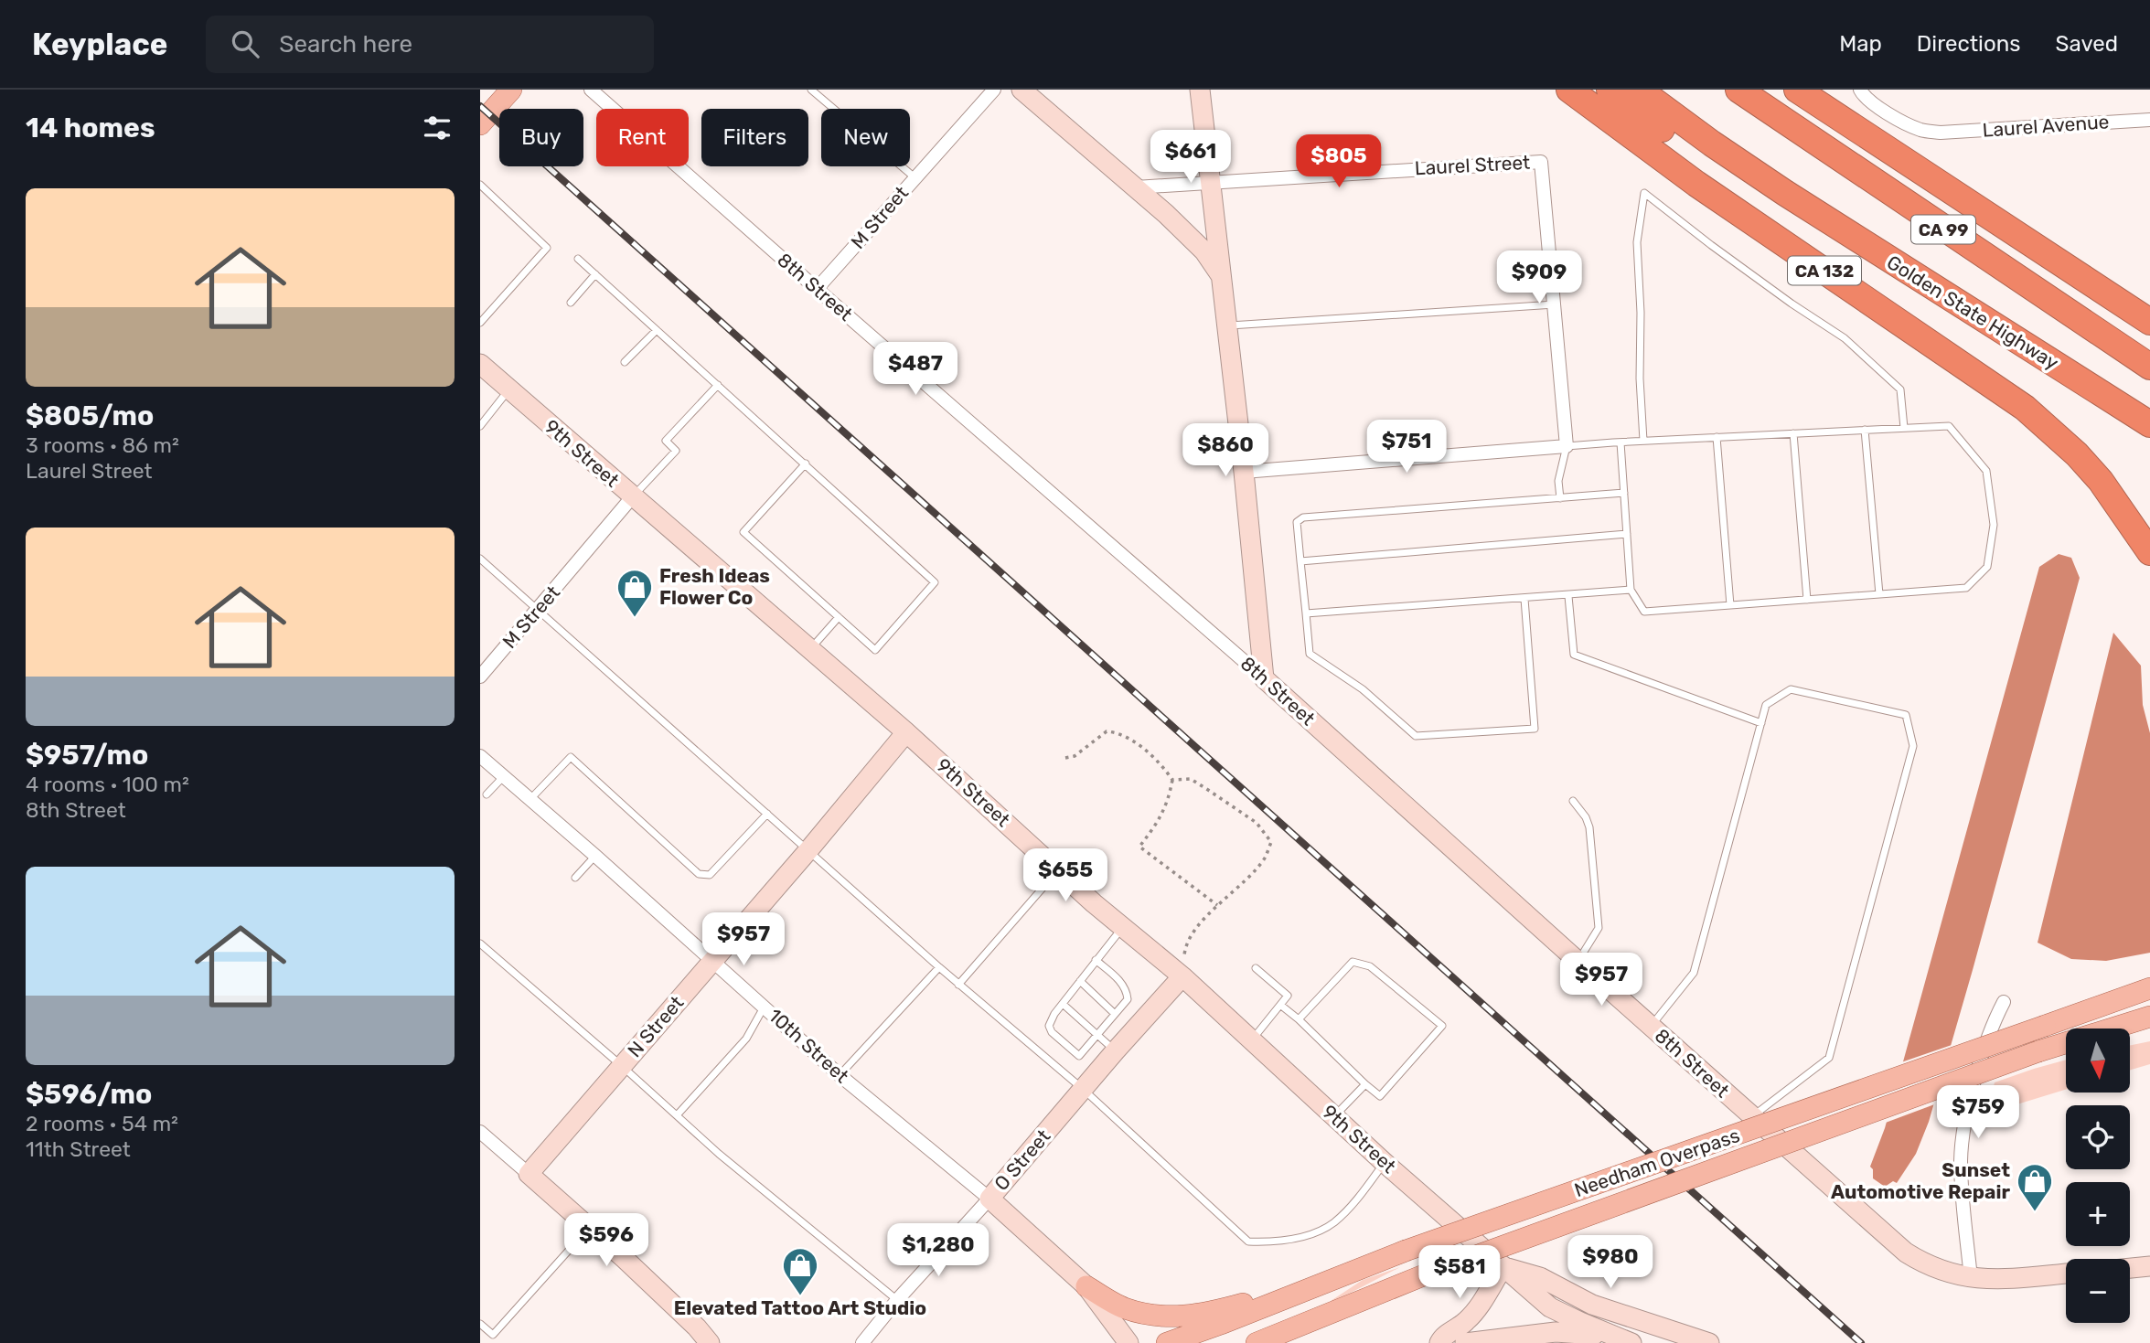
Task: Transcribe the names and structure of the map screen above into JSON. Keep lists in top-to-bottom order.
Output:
{
  "streets": {
    "highway": ["CA 99", "CA 132", "Golden State Highway"],
    "main road": ["Needham Overpass"],
    "street": [
      "Laurel Avenue",
      "Laurel Street",
      "M Street",
      "8th Street",
      "9th Street",
      "N Street",
      "10th Street",
      "O Street"
    ]
  },
  "crossings": [
    ["M Street", "8th Street"],
    ["M Street", "9th Street"],
    ["9th Street", "N Street"],
    ["9th Street", "O Street"],
    ["N Street", "10th Street"],
    ["10th Street", "O Street"]
  ],
  "places": {
    "shop": ["Fresh Ideas Flower Co", "Sunset Automotive Repair", "Elevated Tattoo Art Studio"]
  },
  "north": "bottom",
  "page": {
    "header": "Keyplace",
    "search": "Search here",
    "nav": ["Map", "Directions", "Saved"],
    "heading": "14 homes",
    "chip": [
      "Buy",
      "Rent",
      "Filters",
      "New"
    ],
    "price": [
      "$661",
      "$805",
      "$909",
      "$487",
      "$751",
      "$860",
      "$655",
      "$957",
      "$957",
      "$759",
      "$596",
      "$1,280",
      "$980",
      "$581"
    ],
    "list": [
      {
        "name": "$805/mo",
        "note": "3 rooms · 86 m² · Laurel Street"
      },
      {
        "name": "$957/mo",
        "note": "4 rooms · 100 m² · 8th Street"
      },
      {
        "name": "$596/mo",
        "note": "2 rooms · 54 m² · 11th Street"
      }
    ],
    "map_buttons": ["+", "−"]
  }
}
